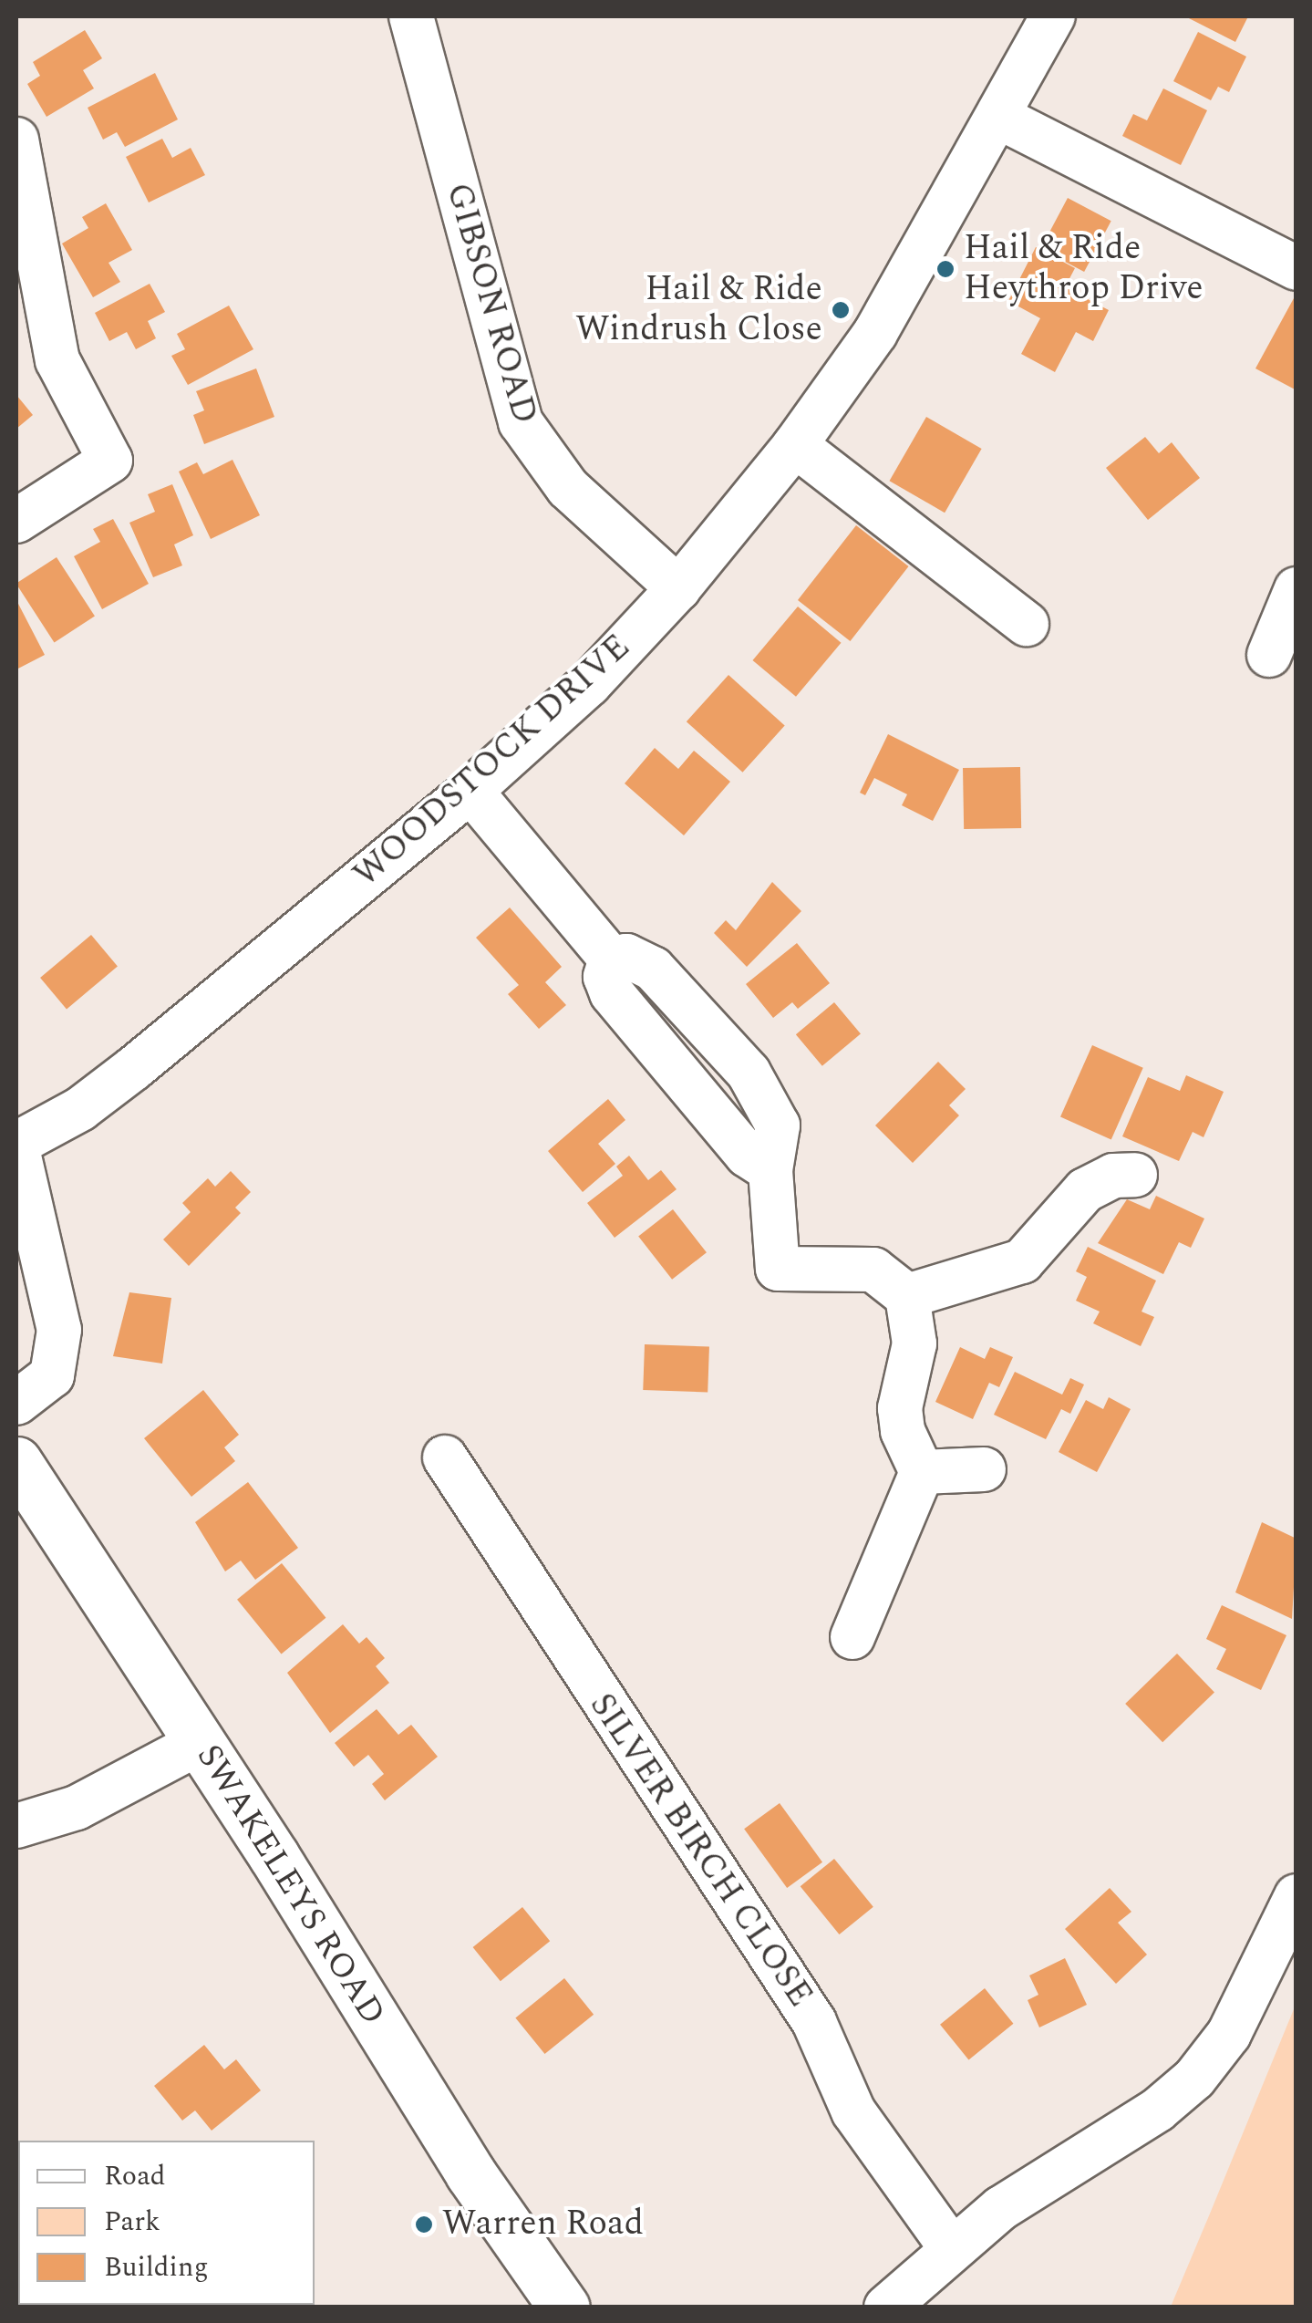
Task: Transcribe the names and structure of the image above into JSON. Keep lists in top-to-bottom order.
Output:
{
  "streets": {
    "main road": ["SWAKELEYS ROAD"],
    "street": ["GIBSON ROAD", "WOODSTOCK DRIVE", "SILVER BIRCH CLOSE"]
  },
  "crossings": [
    ["GIBSON ROAD", "WOODSTOCK DRIVE"]
  ],
  "places": ["Hail & Ride Heythrop Drive", "Hail & Ride Windrush Close", "Warren Road"],
  "legend": ["Road", "Park", "Building"]
}
